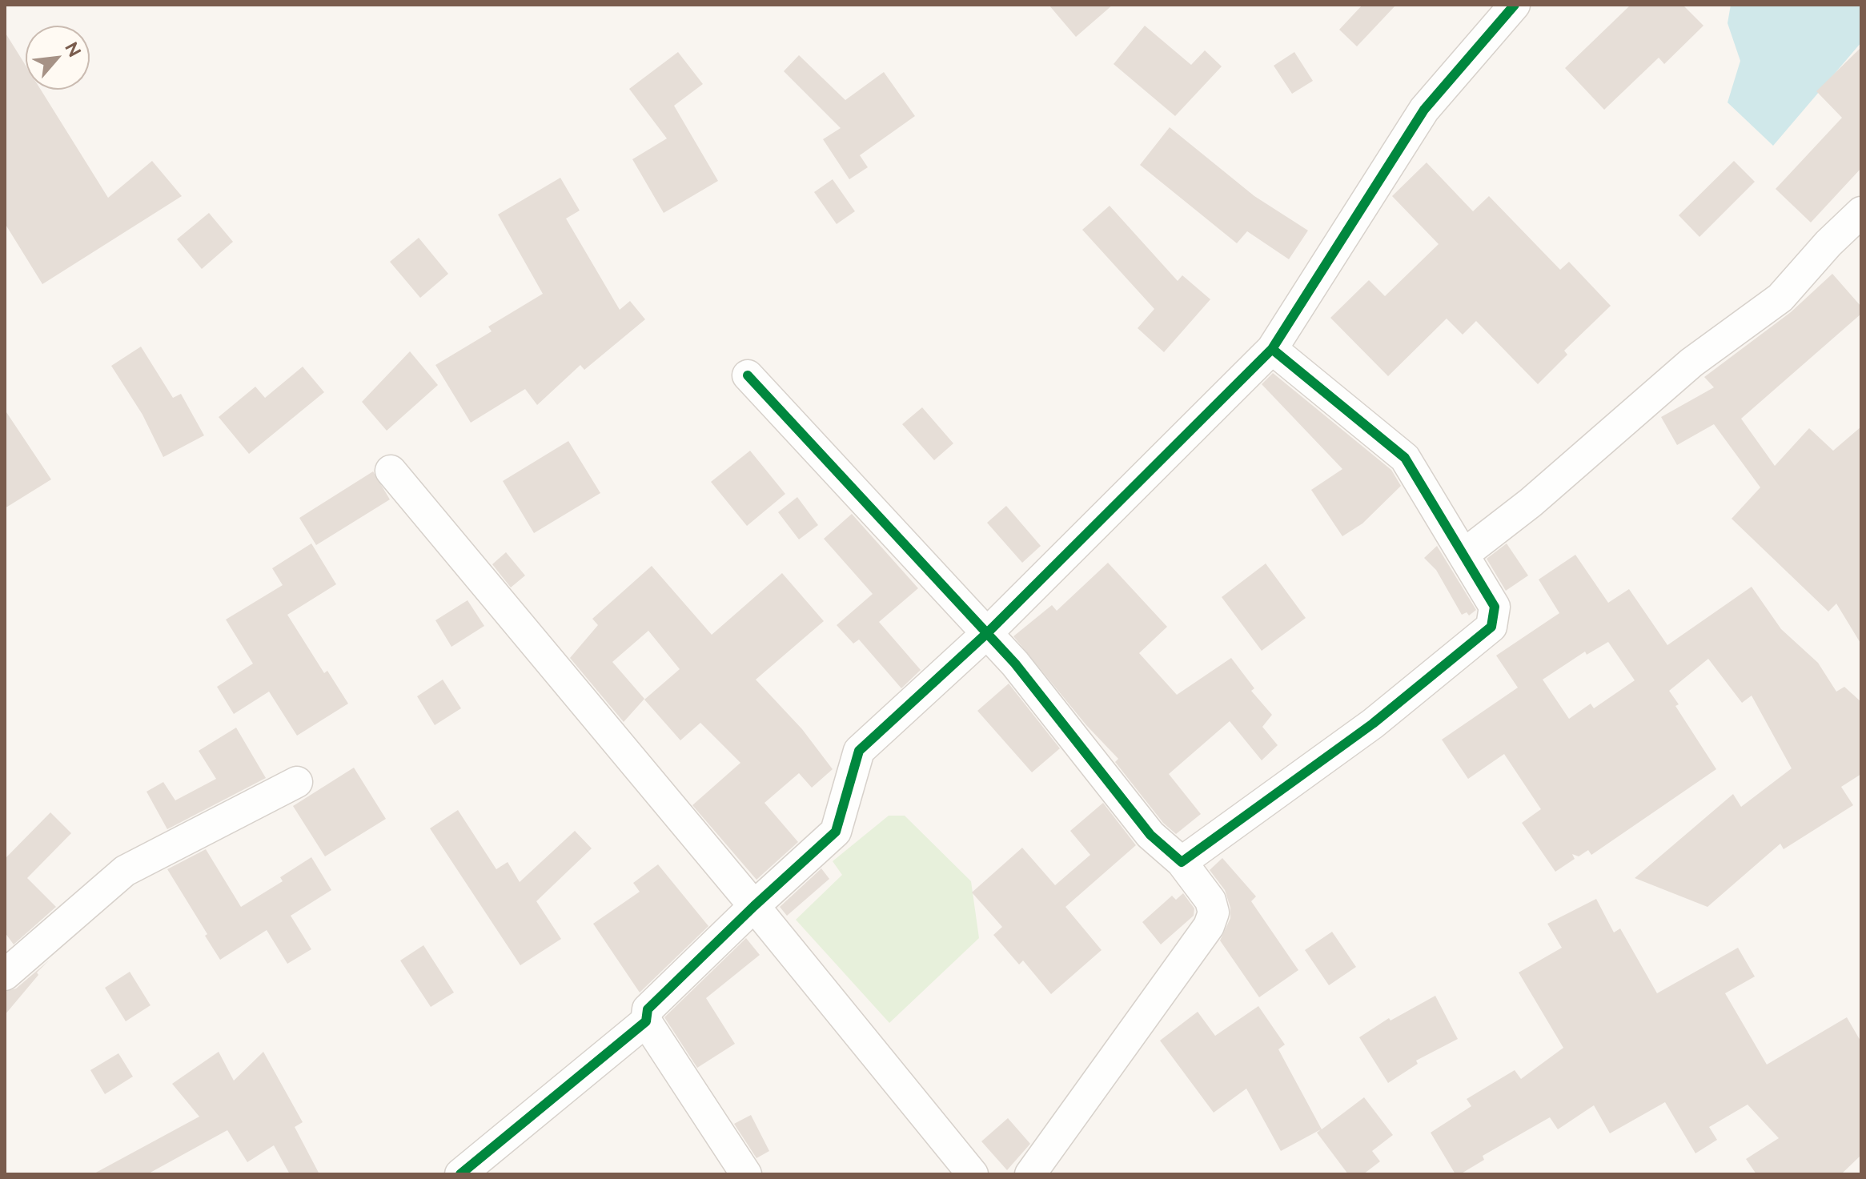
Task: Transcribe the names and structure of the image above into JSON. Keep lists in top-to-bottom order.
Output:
{
  "north": "top right"
}
